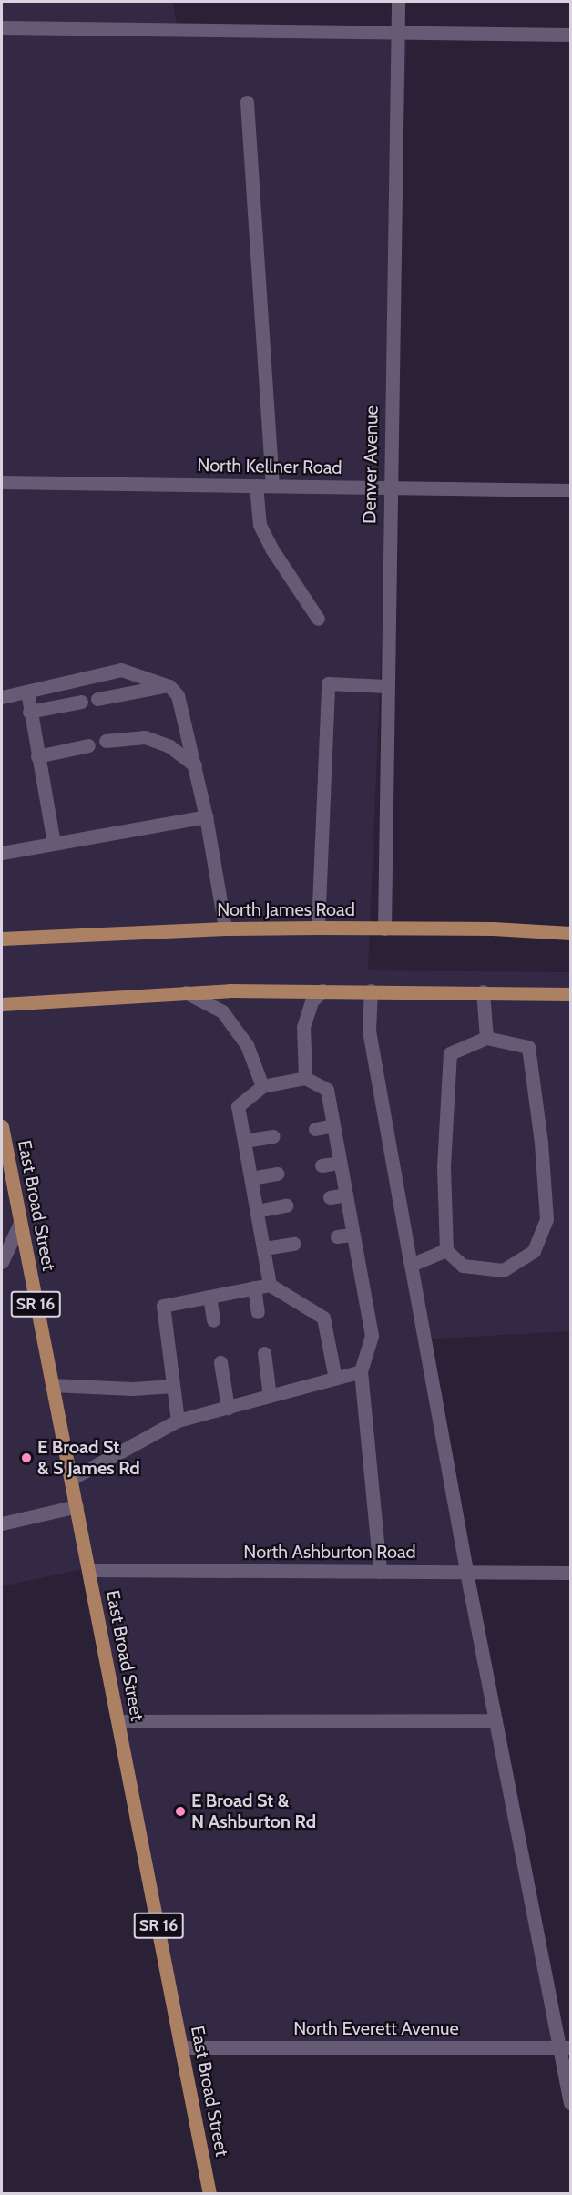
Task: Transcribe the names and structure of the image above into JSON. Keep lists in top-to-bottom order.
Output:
{
  "streets": {
    "main road": ["North James Road", "East Broad Street", "SR 16"],
    "street": [
      "Denver Avenue",
      "North Kellner Road",
      "North Ashburton Road",
      "North Everett Avenue"
    ]
  },
  "crossings": [
    ["Denver Avenue", "North Kellner Road"],
    ["Denver Avenue", "North James Road"],
    ["East Broad Street", "North Ashburton Road"],
    ["East Broad Street", "North Everett Avenue"]
  ],
  "places": ["E Broad St & S James Rd", "E Broad St & N Ashburton Rd"]
}
